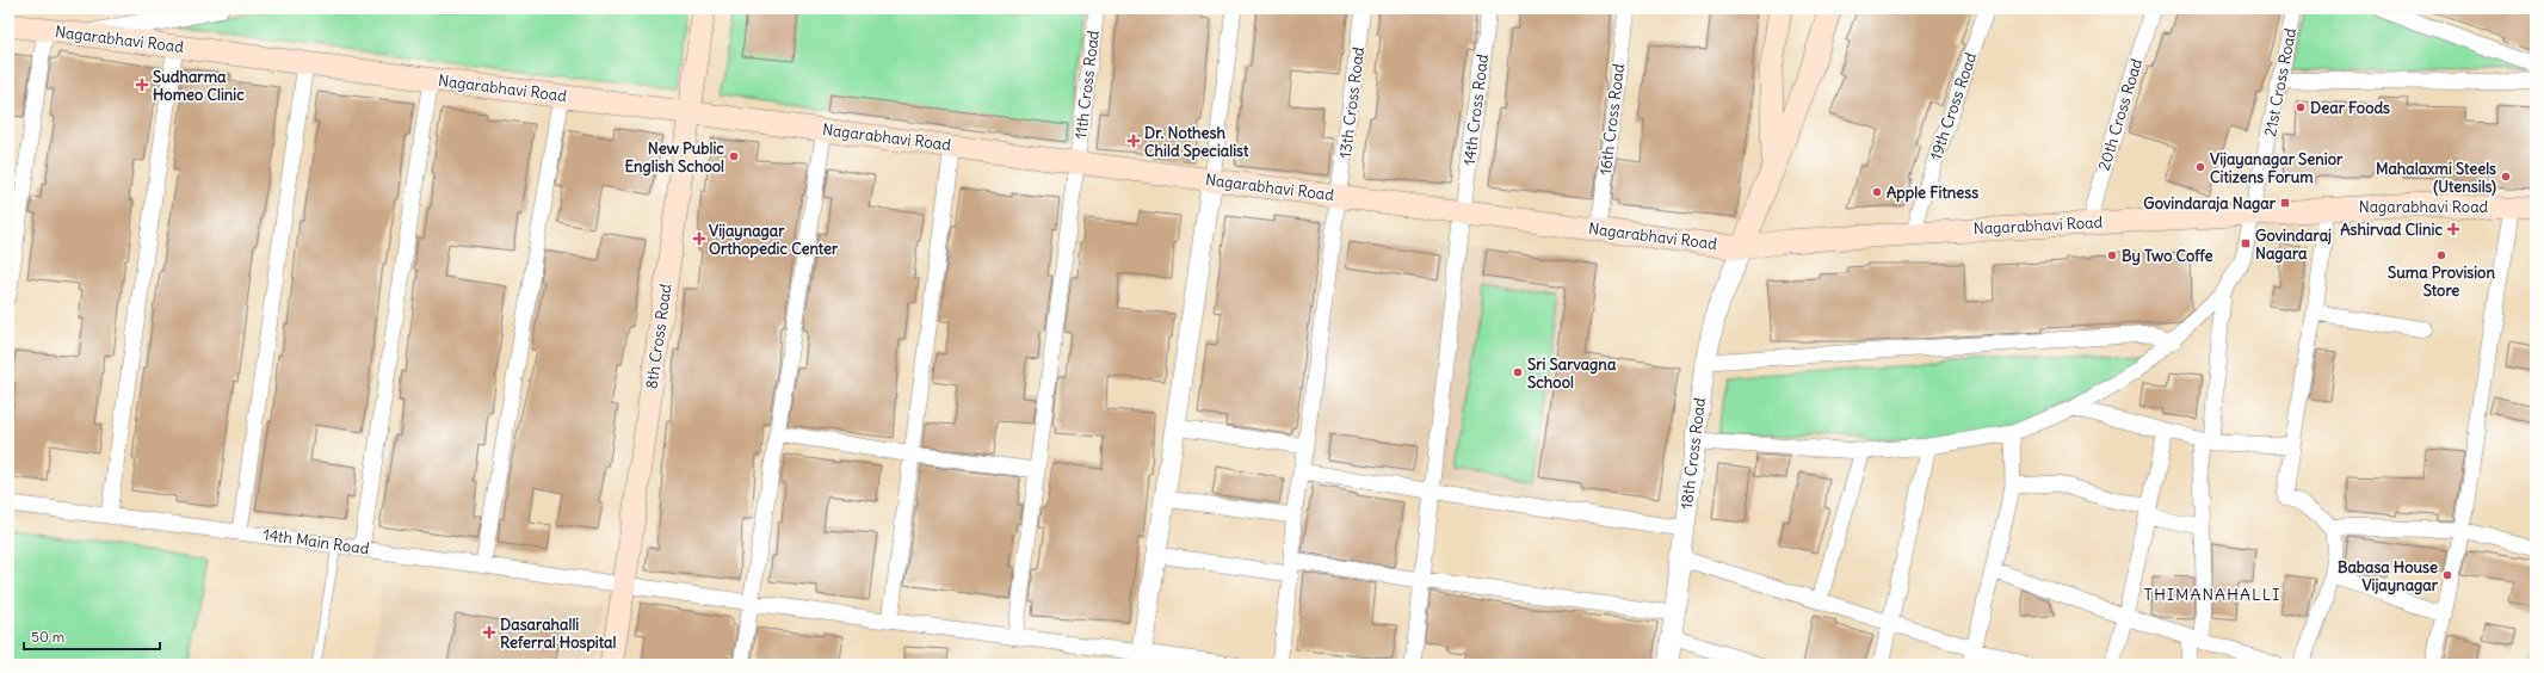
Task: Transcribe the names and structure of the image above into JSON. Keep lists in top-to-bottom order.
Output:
{
  "streets": {
    "main road": ["Nagarabhavi Road", "8th Cross Road"],
    "street": [
      "21st Cross Road",
      "11th Cross Road",
      "13th Cross Road",
      "19th Cross Road",
      "14th Cross Road",
      "20th Cross Road",
      "16th Cross Road",
      "18th Cross Road",
      "14th Main Road"
    ]
  },
  "crossings": [
    ["Nagarabhavi Road", "21st Cross Road"],
    ["Nagarabhavi Road", "11th Cross Road"],
    ["Nagarabhavi Road", "13th Cross Road"],
    ["Nagarabhavi Road", "19th Cross Road"],
    ["Nagarabhavi Road", "14th Cross Road"],
    ["Nagarabhavi Road", "20th Cross Road"],
    ["Nagarabhavi Road", "16th Cross Road"],
    ["Nagarabhavi Road", "8th Cross Road"],
    ["Nagarabhavi Road", "18th Cross Road"],
    ["11th Cross Road", "14th Main Road"],
    ["8th Cross Road", "14th Main Road"]
  ],
  "districts": ["THIMANAHALLI"],
  "places": {
    "health": [
      "Sudharma Homeo Clinic",
      "Dr. Nothesh Child Specialist",
      "Ashirvad Clinic",
      "Vijaynagar Orthopedic Center",
      "Dasarahalli Referral Hospital"
    ],
    "other": [
      "Dear Foods",
      "New Public English School",
      "Vijayanagar Senior Citizens Forum",
      "Mahalaxmi Steels (Utensils)",
      "Apple Fitness",
      "By Two Coffe",
      "Suma Provision Store",
      "Sri Sarvagna School",
      "Babasa House Vijaynagar"
    ],
    "transit": ["Govindaraja Nagar", "Govindaraj Nagara"]
  },
  "scale_bar": "50 m"
}
